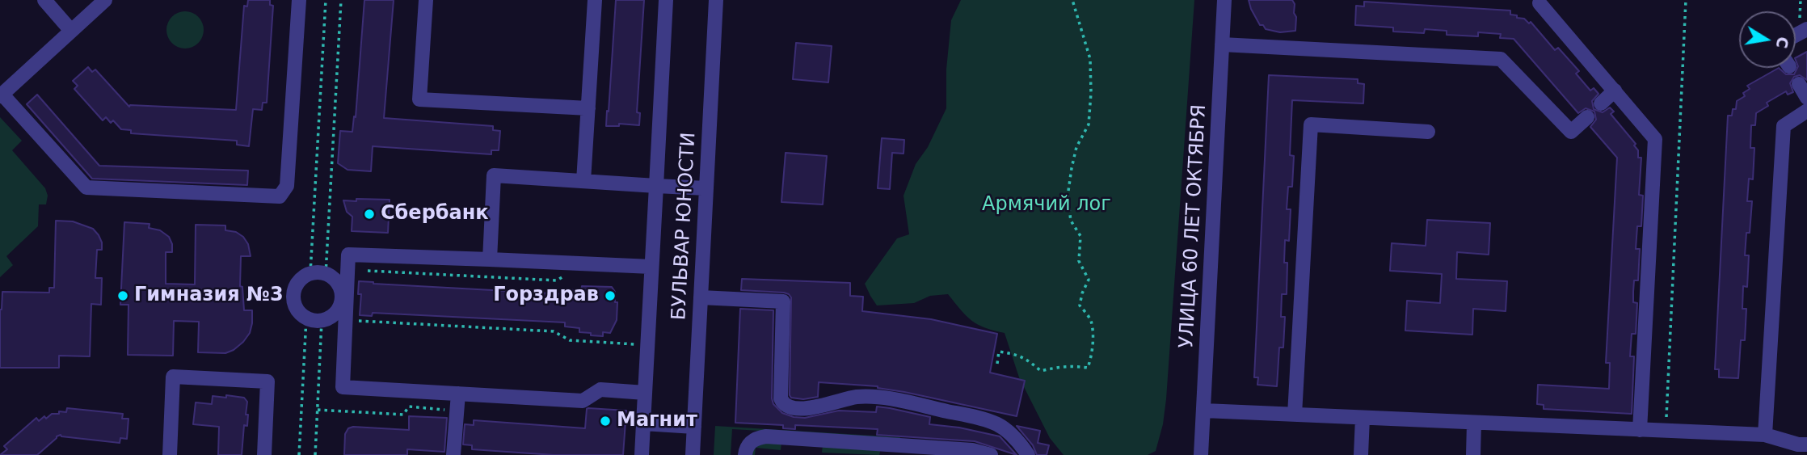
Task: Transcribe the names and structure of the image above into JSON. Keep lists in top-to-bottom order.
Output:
{
  "streets": {
    "street": ["БУЛЬВАР ЮНОСТИ", "УЛИЦА 60 ЛЕТ ОКТЯБРЯ"]
  },
  "parks": ["Армячий лог"],
  "places": [
    "Сбербанк",
    "Гимназия №3",
    "Горздрав",
    "Магнит"
  ],
  "north": "right"
}
